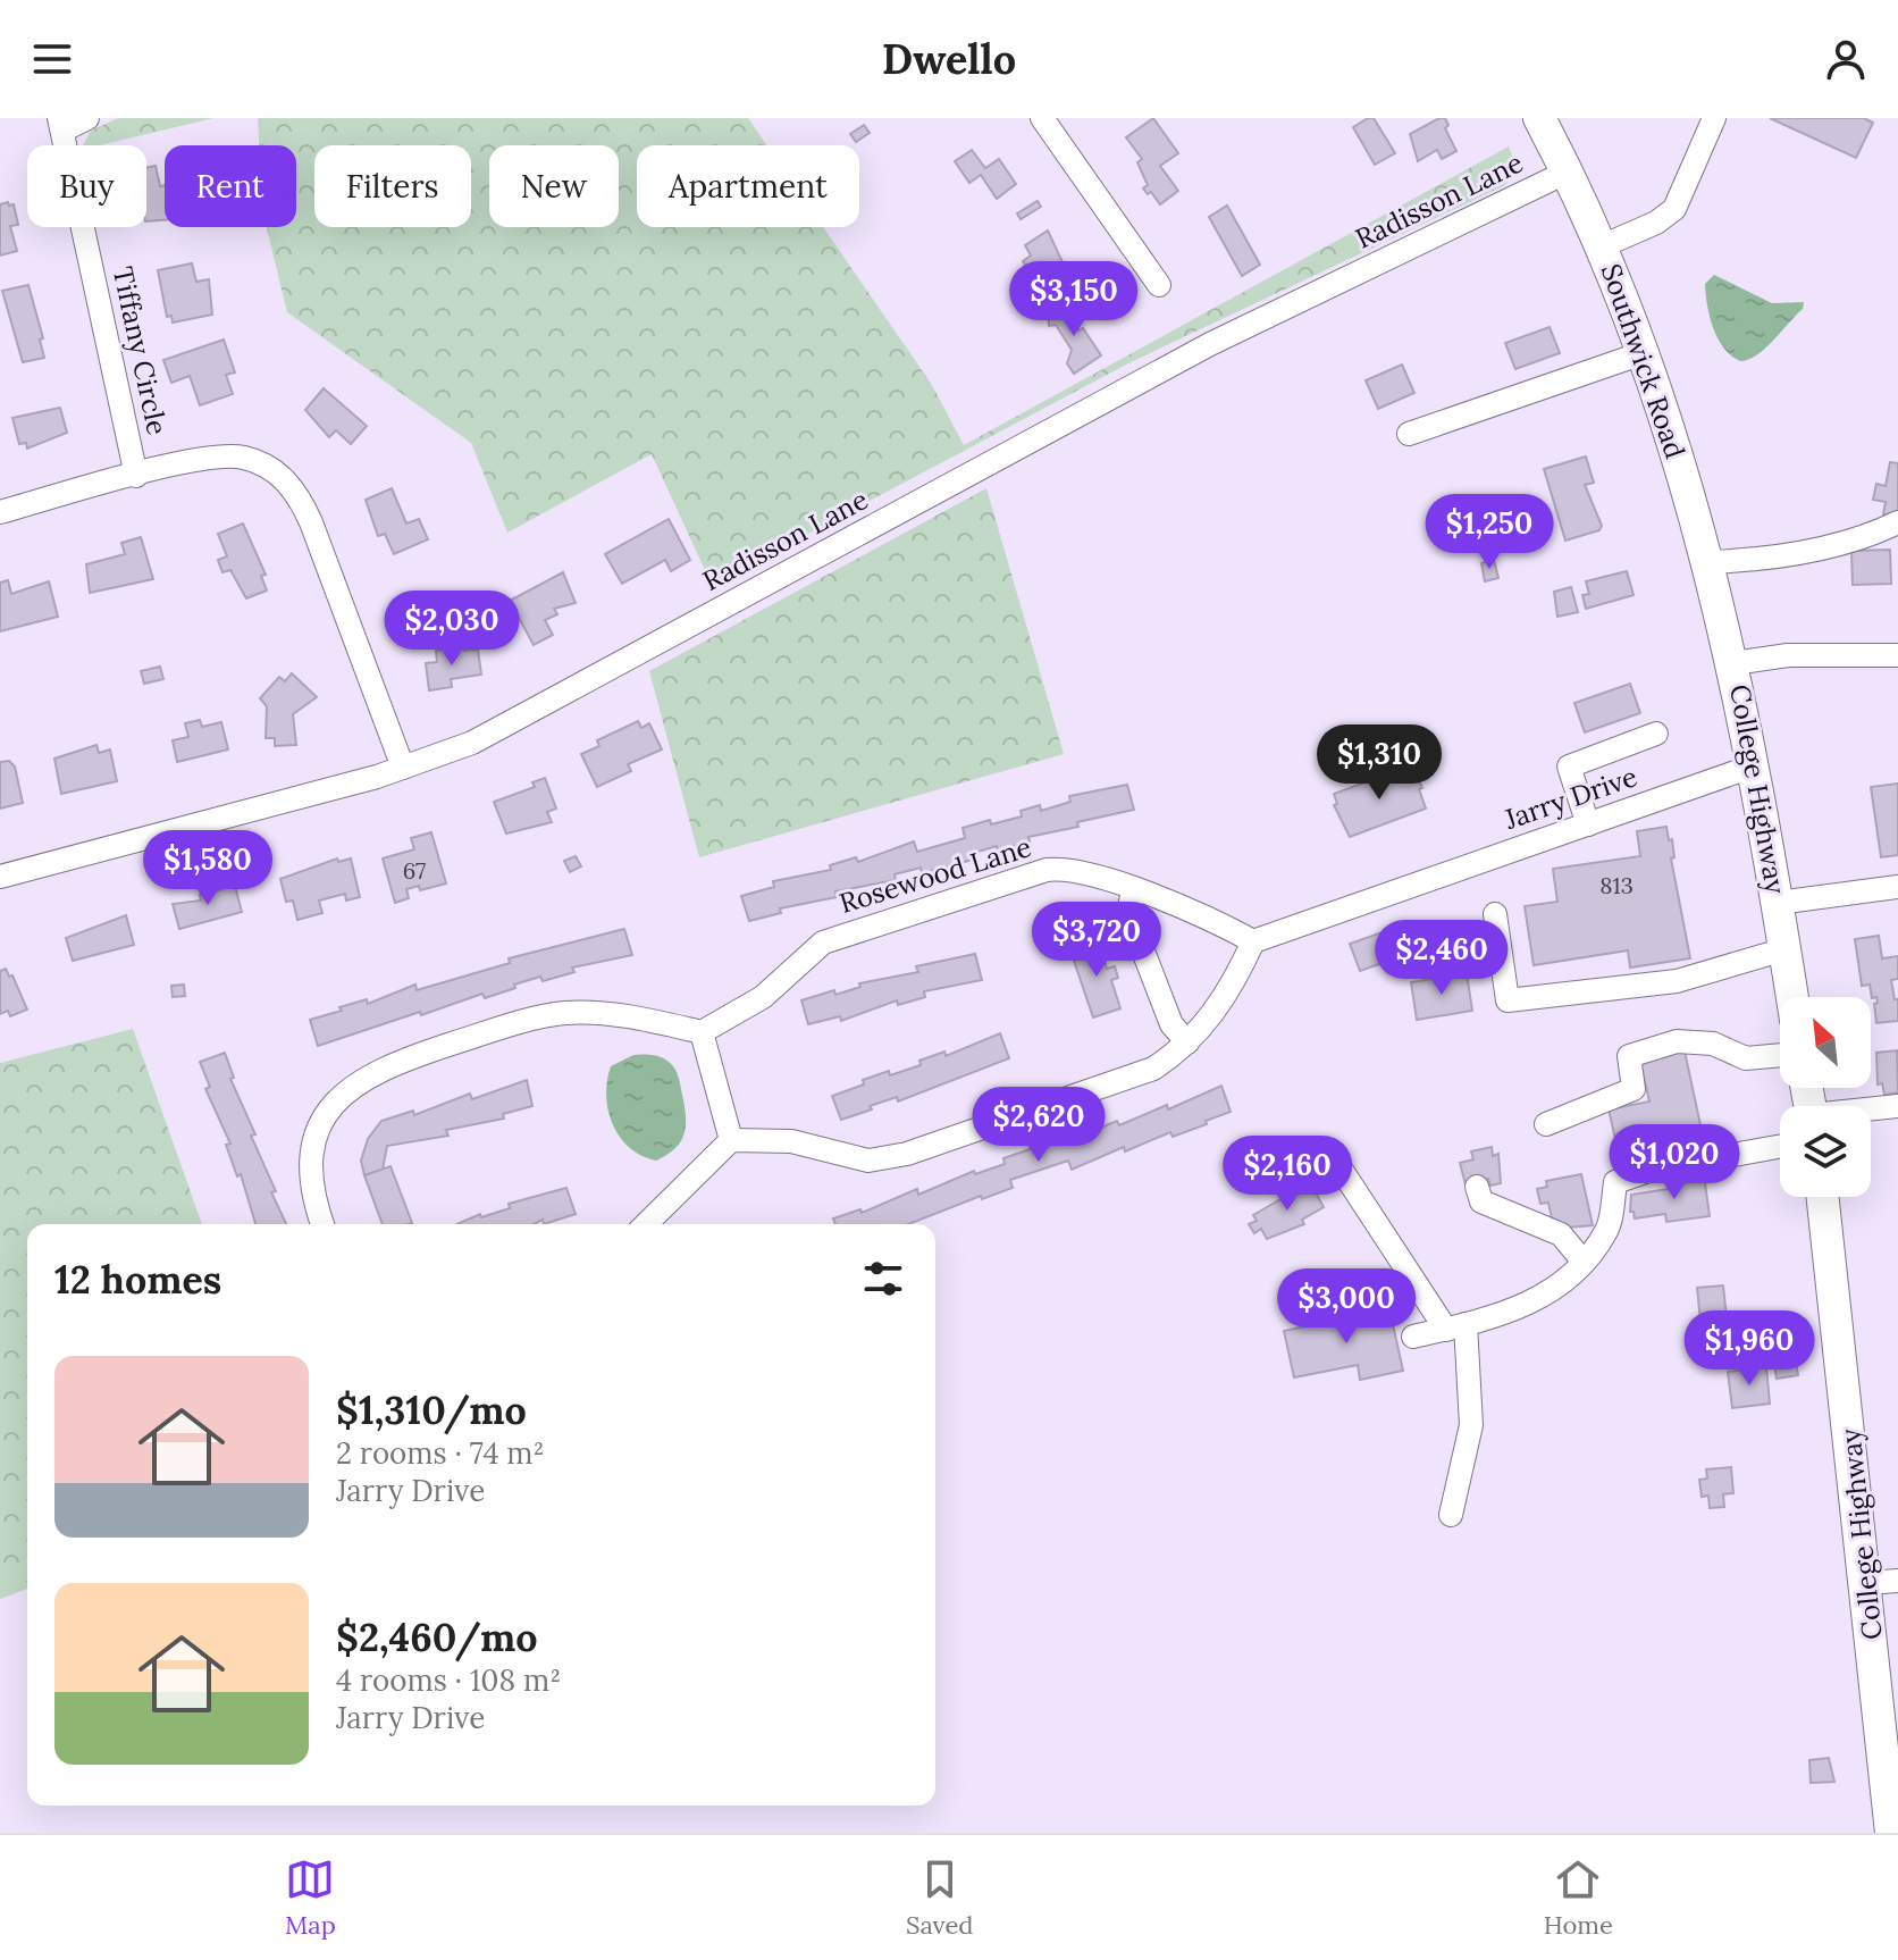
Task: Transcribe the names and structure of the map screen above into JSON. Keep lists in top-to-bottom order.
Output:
{
  "streets": {
    "highway": ["Southwick Road", "College Highway"],
    "street": [
      "Radisson Lane",
      "Tiffany Circle",
      "Jarry Drive",
      "Rosewood Lane"
    ]
  },
  "crossings": [
    ["Radisson Lane", "Southwick Road"],
    ["Southwick Road", "College Highway"],
    ["College Highway", "Jarry Drive"],
    ["Jarry Drive", "Rosewood Lane"]
  ],
  "house_numbers": ["67", "813"],
  "north": "top left",
  "page": {
    "header": "Dwello",
    "chip": [
      "Buy",
      "Rent",
      "Filters",
      "New",
      "Apartment"
    ],
    "price": [
      "$3,150",
      "$1,250",
      "$2,030",
      "$1,310",
      "$1,580",
      "$3,720",
      "$2,460",
      "$2,620",
      "$1,020",
      "$2,160",
      "$3,000",
      "$1,960"
    ],
    "heading": "12 homes",
    "list": [
      {
        "name": "$1,310/mo",
        "note": "2 rooms · 74 m² · Jarry Drive"
      },
      {
        "name": "$2,460/mo",
        "note": "4 rooms · 108 m² · Jarry Drive"
      }
    ],
    "tabs": ["Map", "Saved", "Home"]
  }
}
